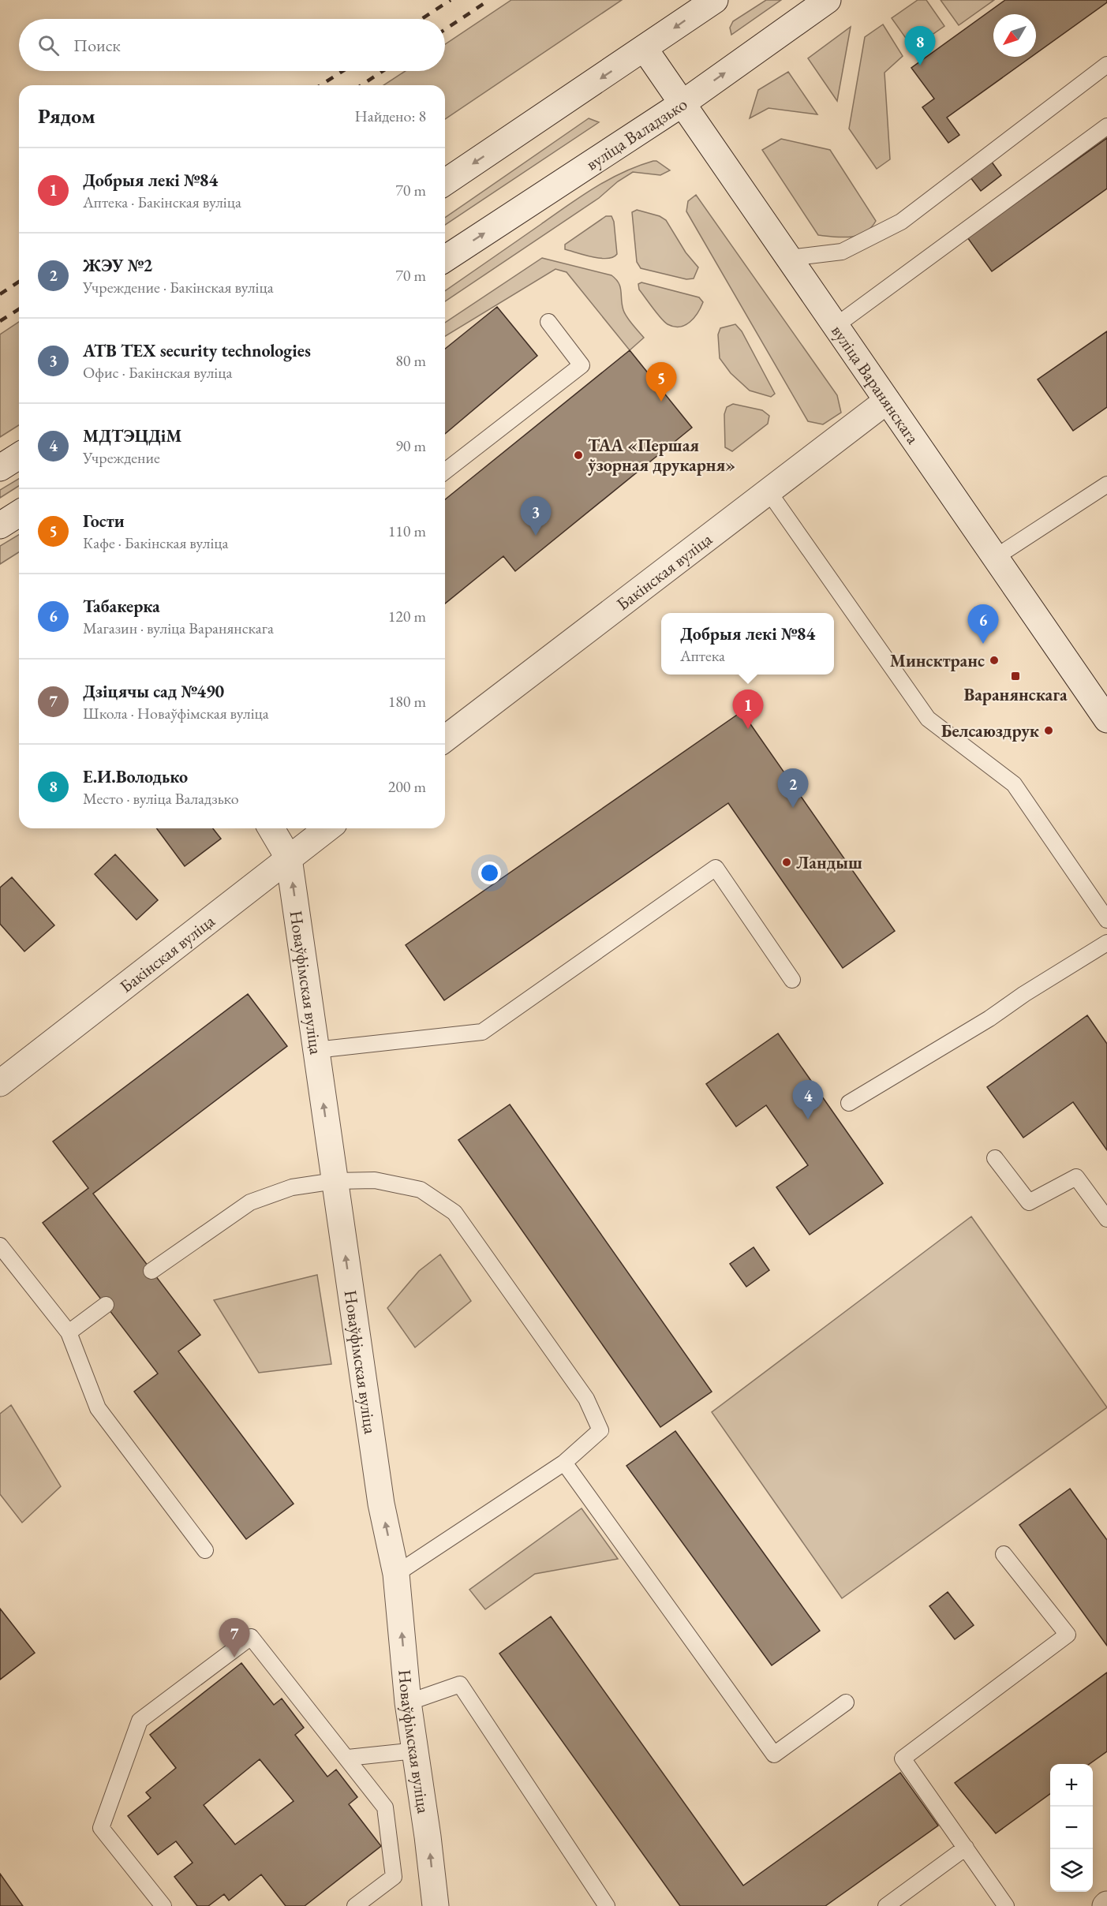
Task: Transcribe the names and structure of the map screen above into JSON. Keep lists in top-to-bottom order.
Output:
{
  "streets": {
    "street": [
      "вуліца Валадзько",
      "вуліца Варанянскага",
      "Бакінская вуліца",
      "Новаўфімская вуліца"
    ]
  },
  "crossings": [
    ["вуліца Валадзько", "вуліца Варанянскага"],
    ["вуліца Варанянскага", "Бакінская вуліца"],
    ["Бакінская вуліца", "Новаўфімская вуліца"]
  ],
  "one_way": ["Новаўфімская вуліца"],
  "places": {
    "other": [
      "ТАА «Першая ўзорная друкарня»",
      "Минсктранс",
      "Белсаюздрук",
      "Ландыш"
    ],
    "transit": ["Варанянскага"]
  },
  "north": "bottom left",
  "page": {
    "search": "Поиск",
    "pins": [
      "8",
      "5",
      "3",
      "6",
      "1",
      "2",
      "4",
      "7"
    ],
    "heading": ["Рядом", "Найдено: 8"],
    "list": [
      {
        "mark": "1",
        "name": "Добрыя лекі №84",
        "note": "Аптека · Бакінская вуліца",
        "value": "70 m"
      },
      {
        "mark": "2",
        "name": "ЖЭУ №2",
        "note": "Учреждение · Бакінская вуліца",
        "value": "70 m"
      },
      {
        "mark": "3",
        "name": "ATB TEX security technologies",
        "note": "Офис · Бакінская вуліца",
        "value": "80 m"
      },
      {
        "mark": "4",
        "name": "МДТЭЦДіМ",
        "note": "Учреждение",
        "value": "90 m"
      },
      {
        "mark": "5",
        "name": "Гости",
        "note": "Кафе · Бакінская вуліца",
        "value": "110 m"
      },
      {
        "mark": "6",
        "name": "Табакерка",
        "note": "Магазин · вуліца Варанянскага",
        "value": "120 m"
      },
      {
        "mark": "7",
        "name": "Дзіцячы сад №490",
        "note": "Школа · Новаўфімская вуліца",
        "value": "180 m"
      },
      {
        "mark": "8",
        "name": "Е.И.Володько",
        "note": "Место · вуліца Валадзько",
        "value": "200 m"
      }
    ],
    "popup": ["Добрыя лекі №84", "Аптека"],
    "map_buttons": ["+", "−"]
  }
}
